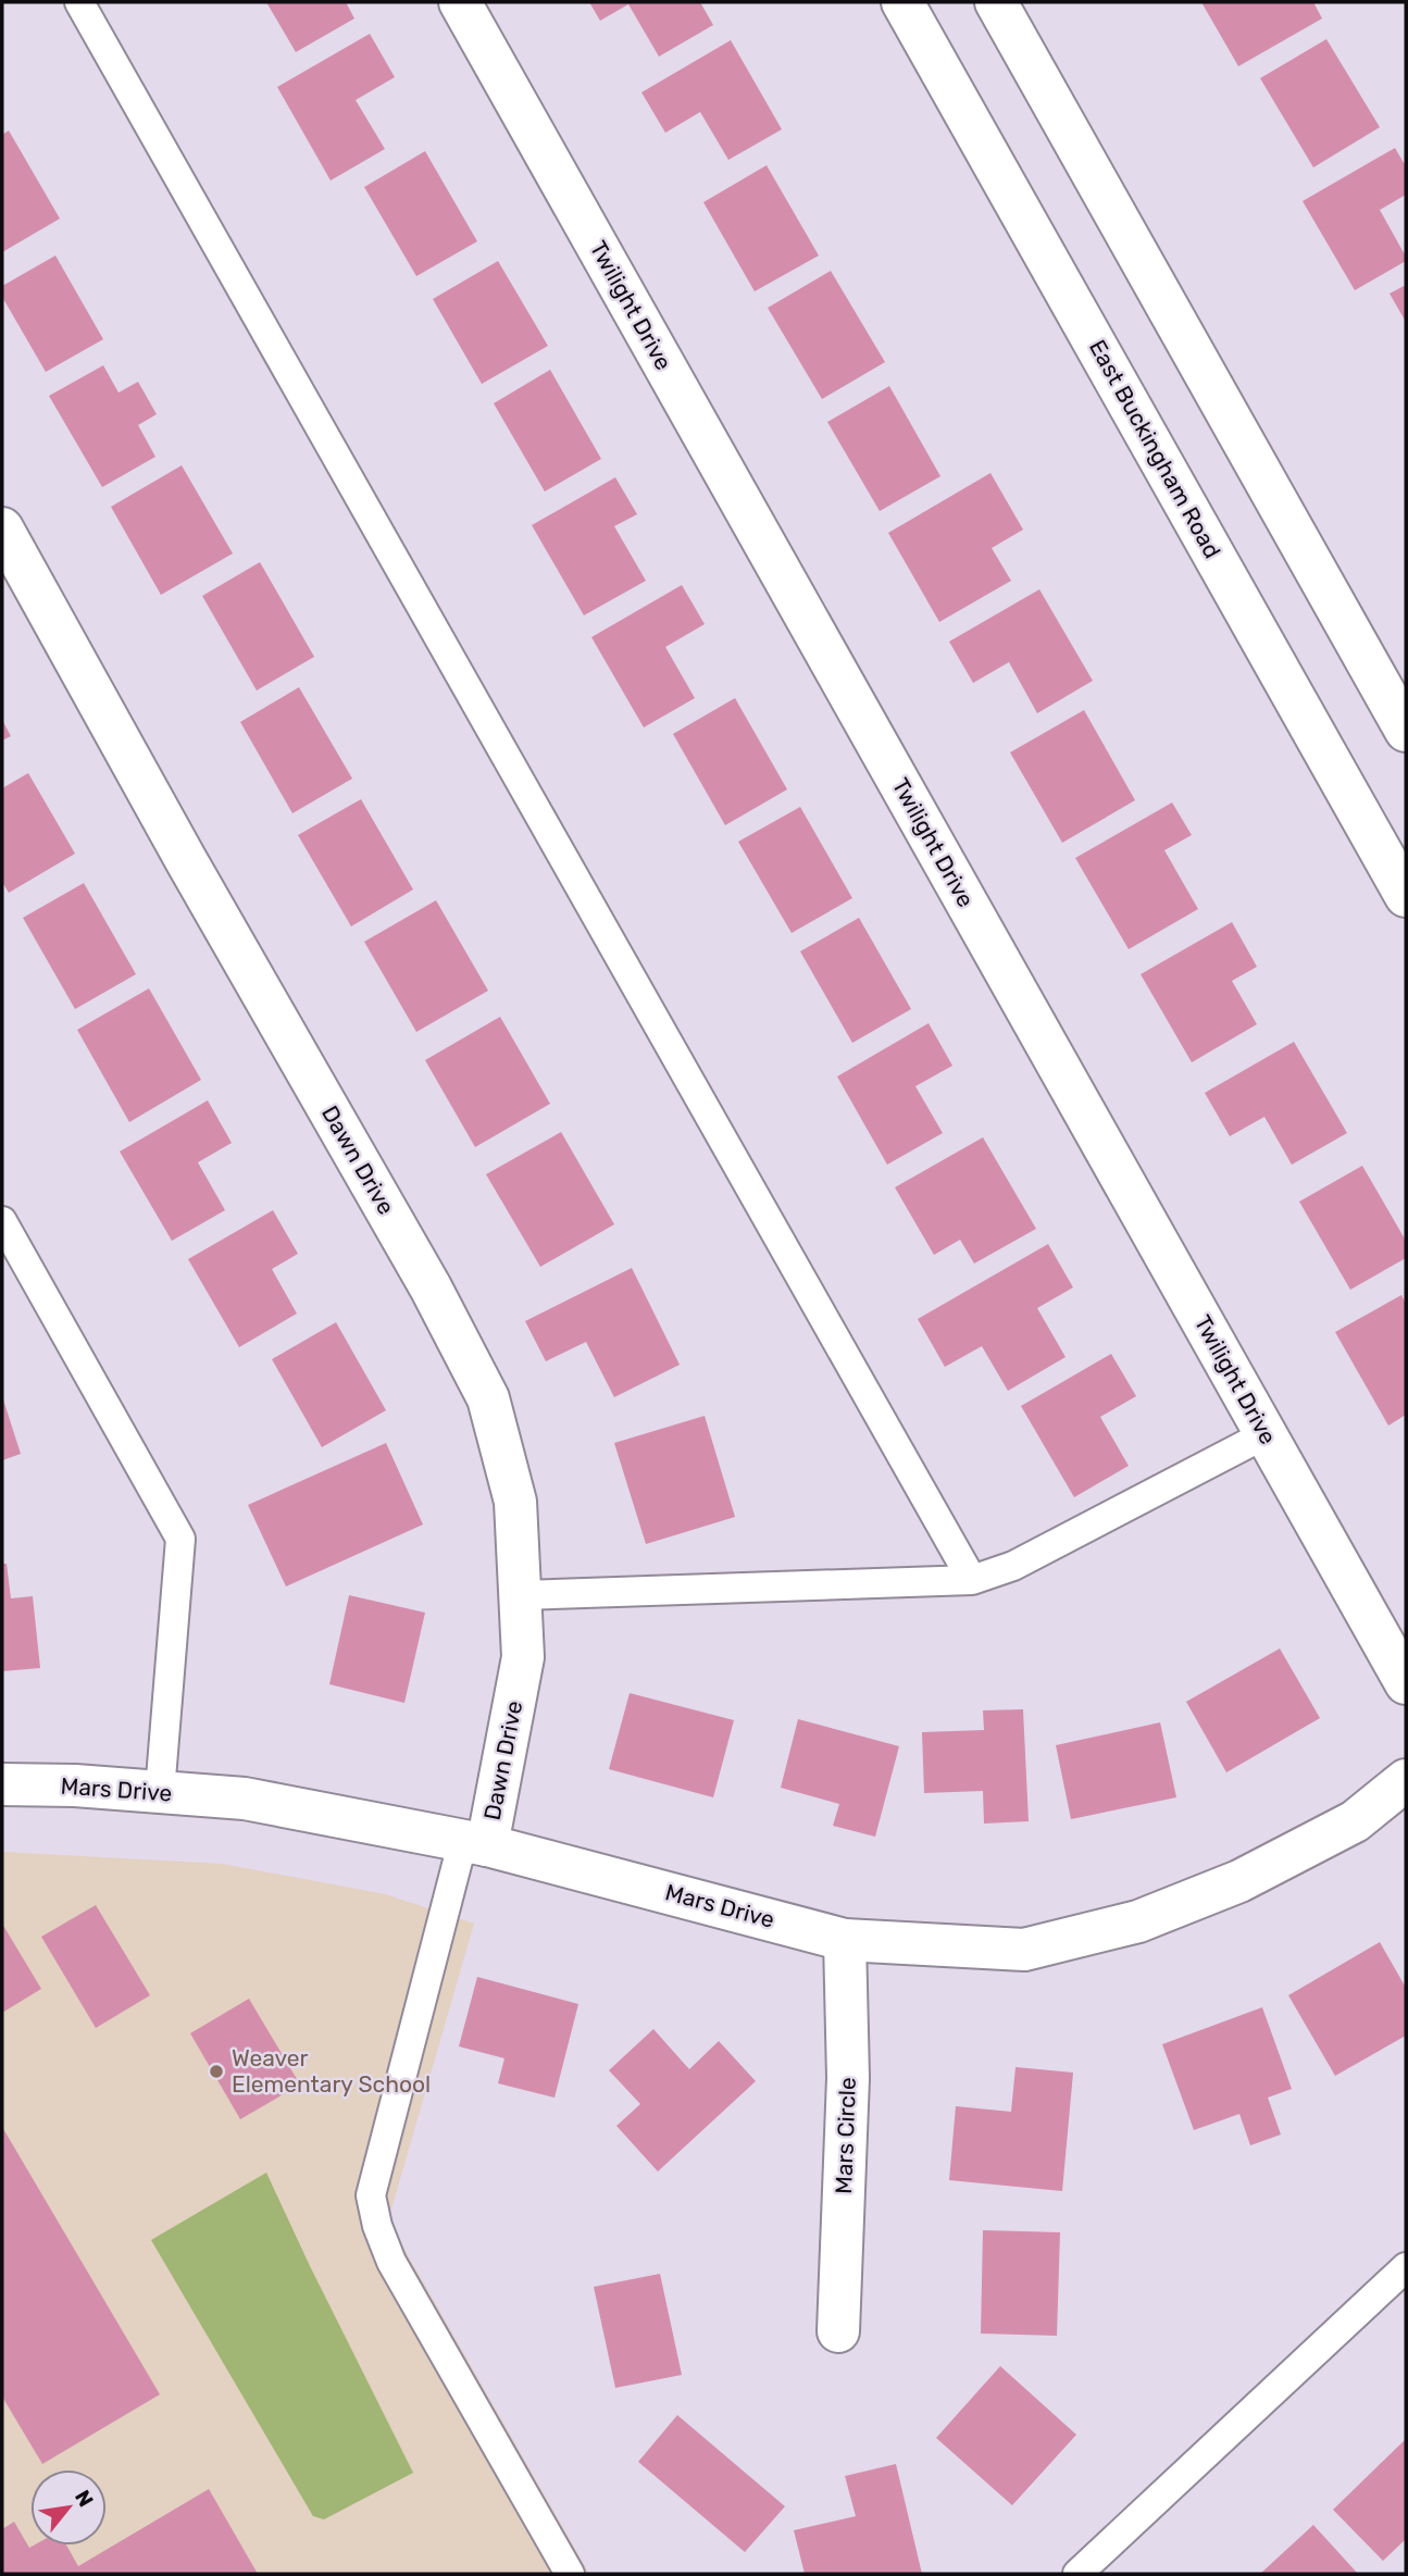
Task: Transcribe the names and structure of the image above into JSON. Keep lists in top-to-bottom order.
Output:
{
  "streets": {
    "street": [
      "Twilight Drive",
      "East Buckingham Road",
      "Dawn Drive",
      "Mars Drive",
      "Mars Circle"
    ]
  },
  "crossings": [
    ["Dawn Drive", "Mars Drive"],
    ["Mars Drive", "Mars Circle"]
  ],
  "places": ["Weaver Elementary School"],
  "north": "top right"
}
